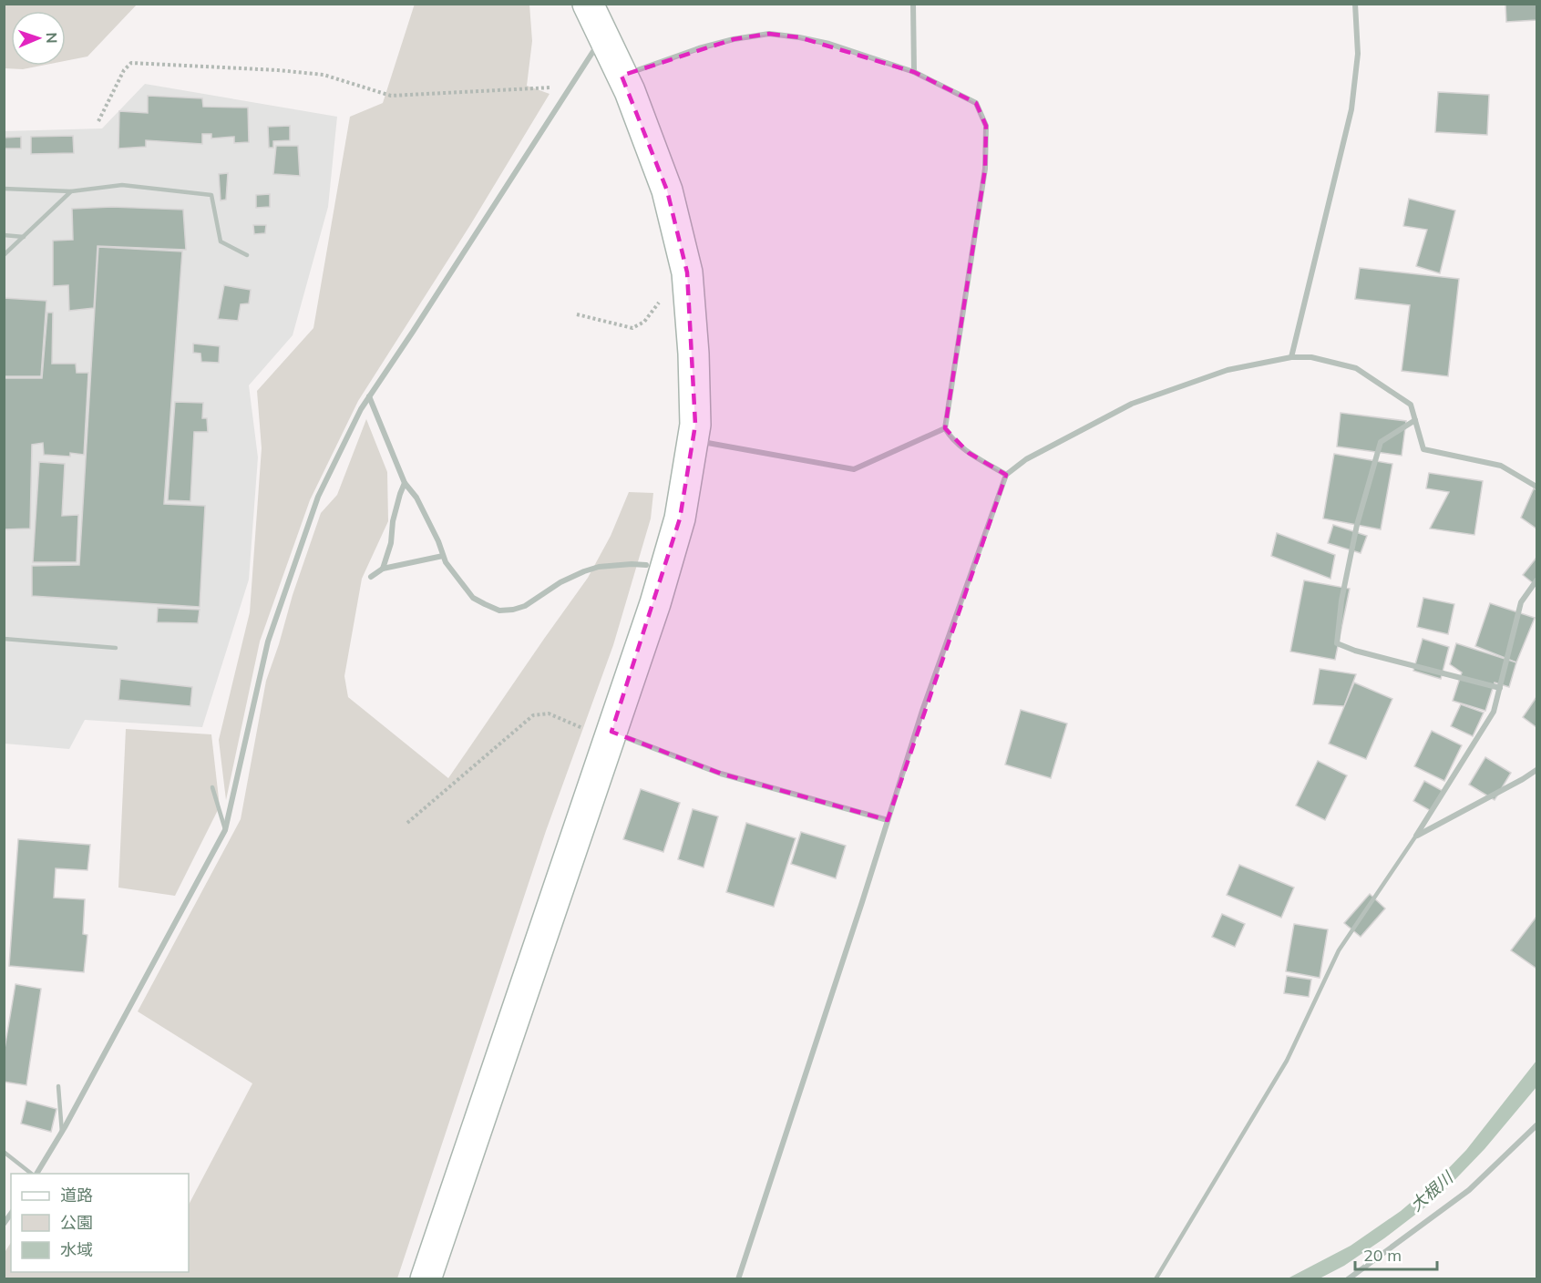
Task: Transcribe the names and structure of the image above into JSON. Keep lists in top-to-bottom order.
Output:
{
  "water": ["大根川"],
  "legend": ["道路", "公園", "水域"],
  "scale_bar": "20 m",
  "north": "right"
}
